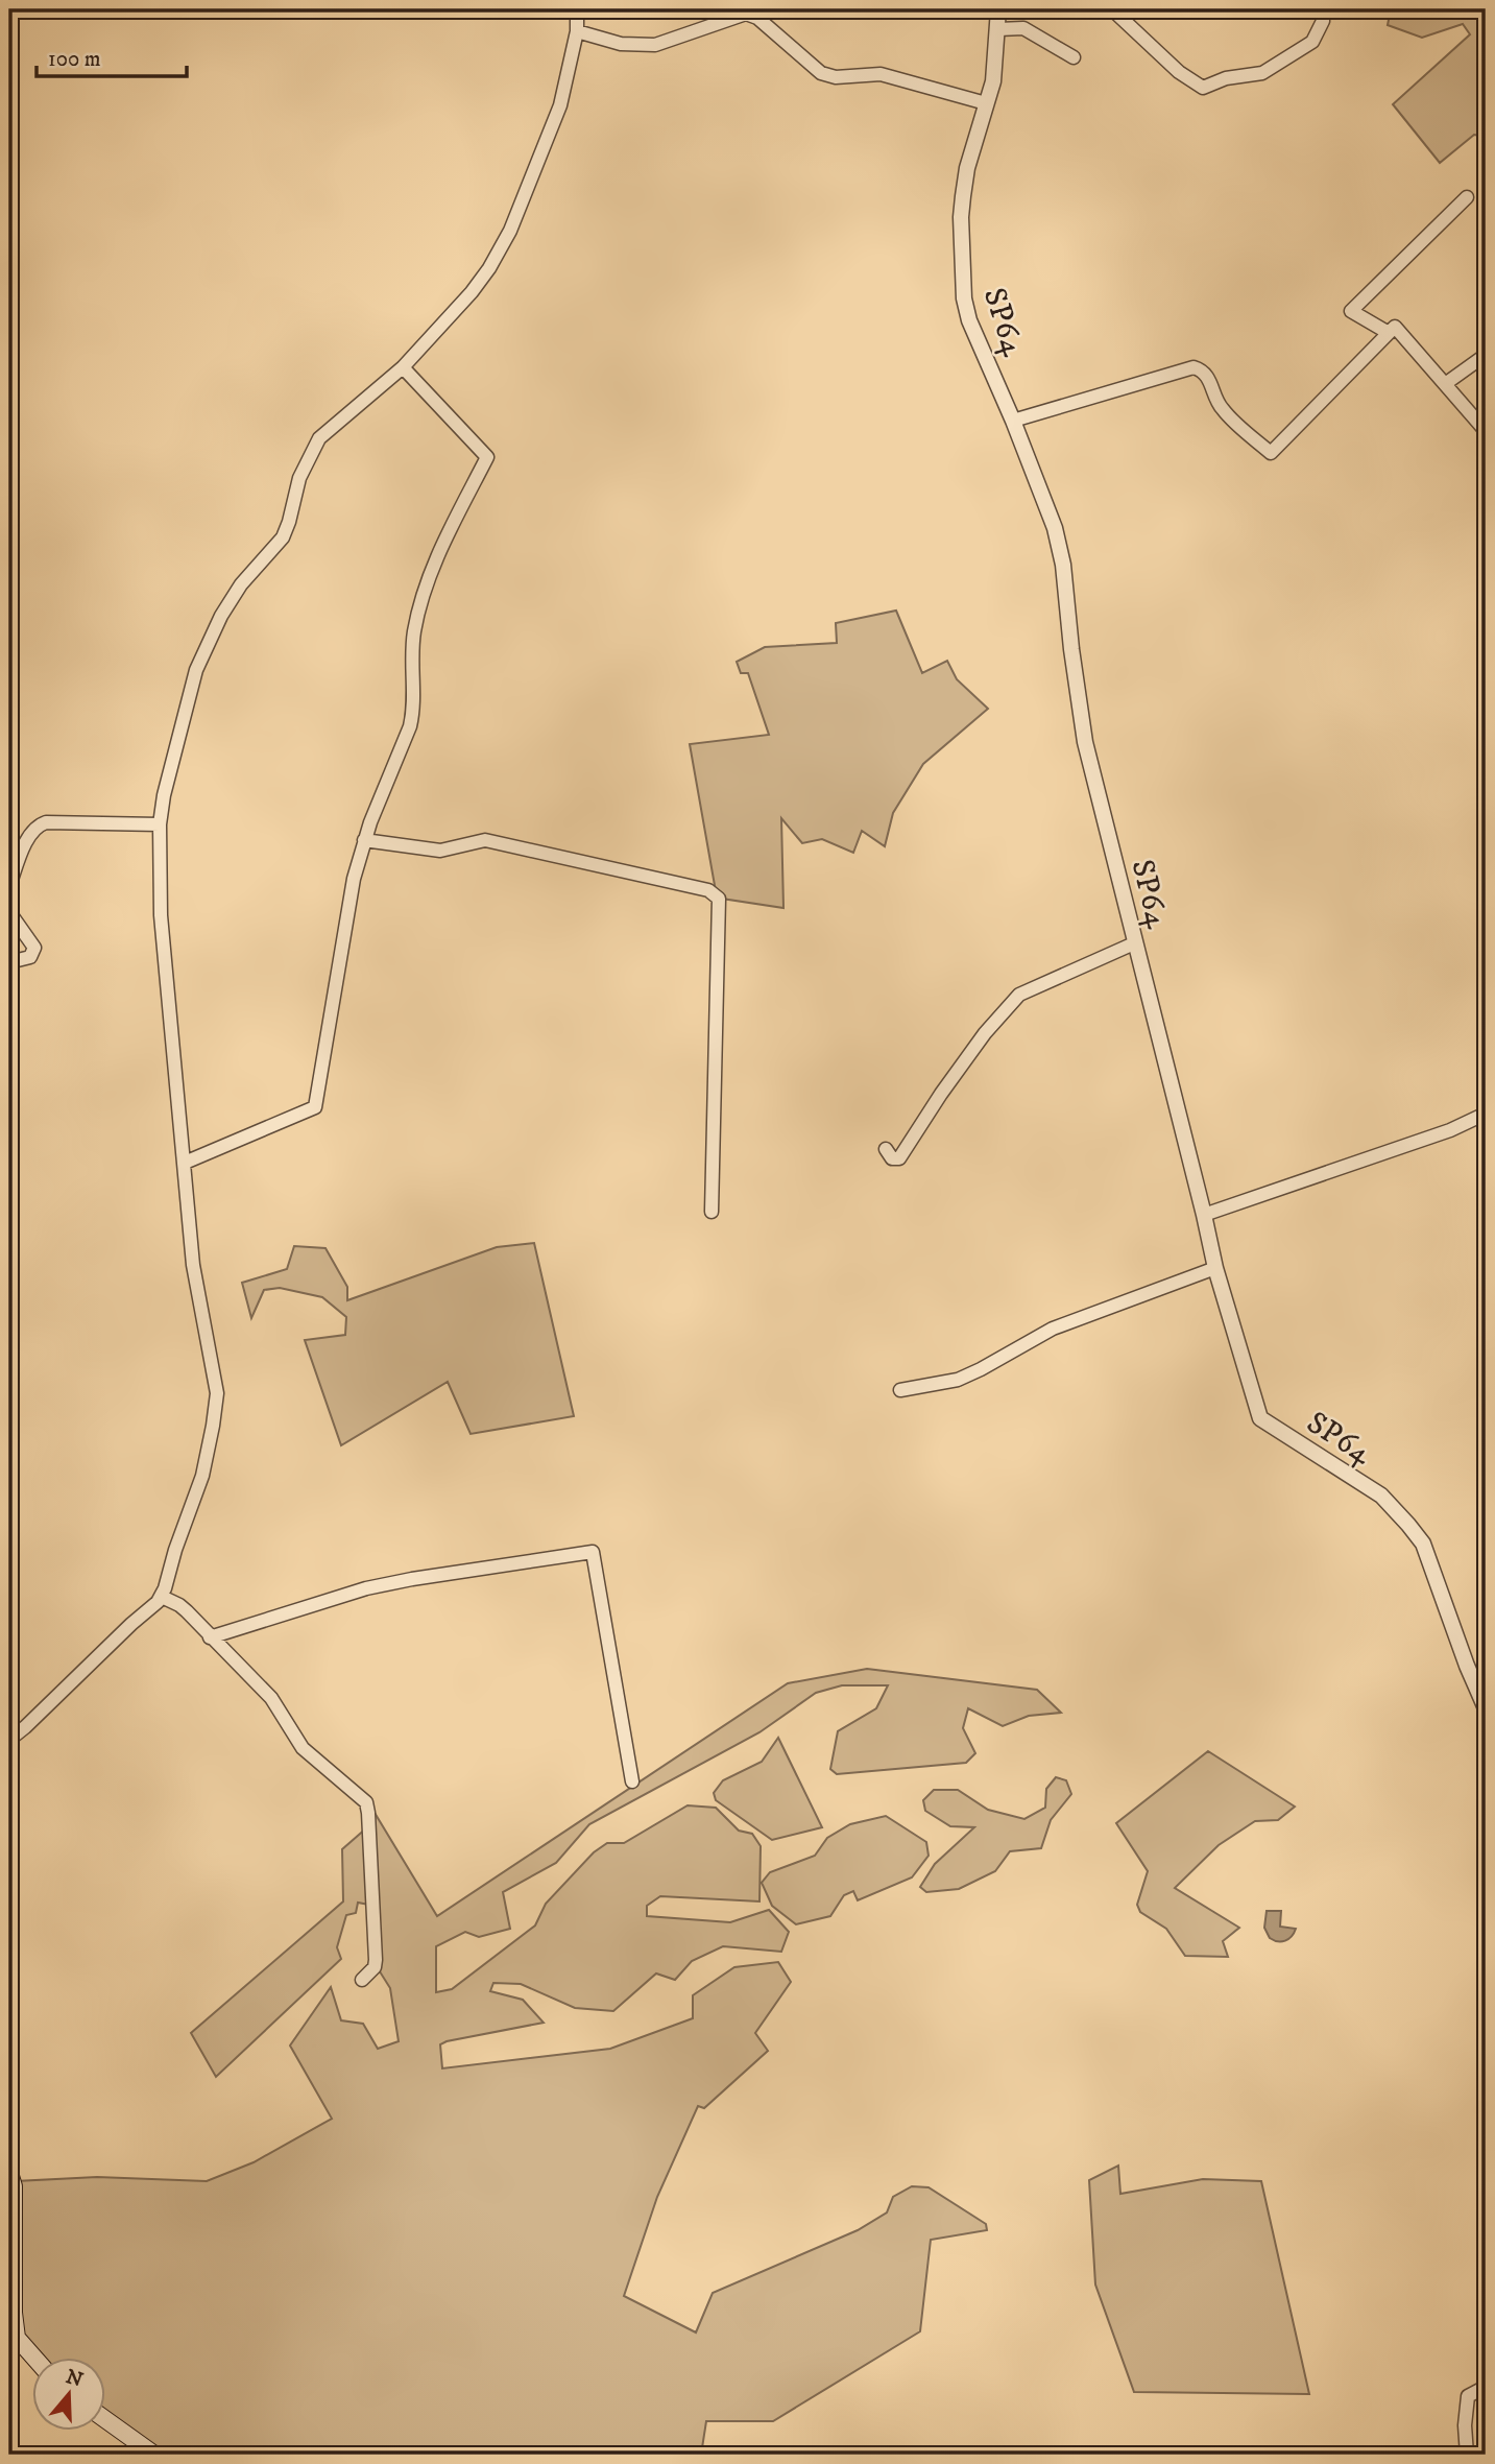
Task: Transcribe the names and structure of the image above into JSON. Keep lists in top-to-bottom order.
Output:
{
  "streets": {
    "street": ["SP64"]
  },
  "scale_bar": "100 m",
  "north": "top"
}
